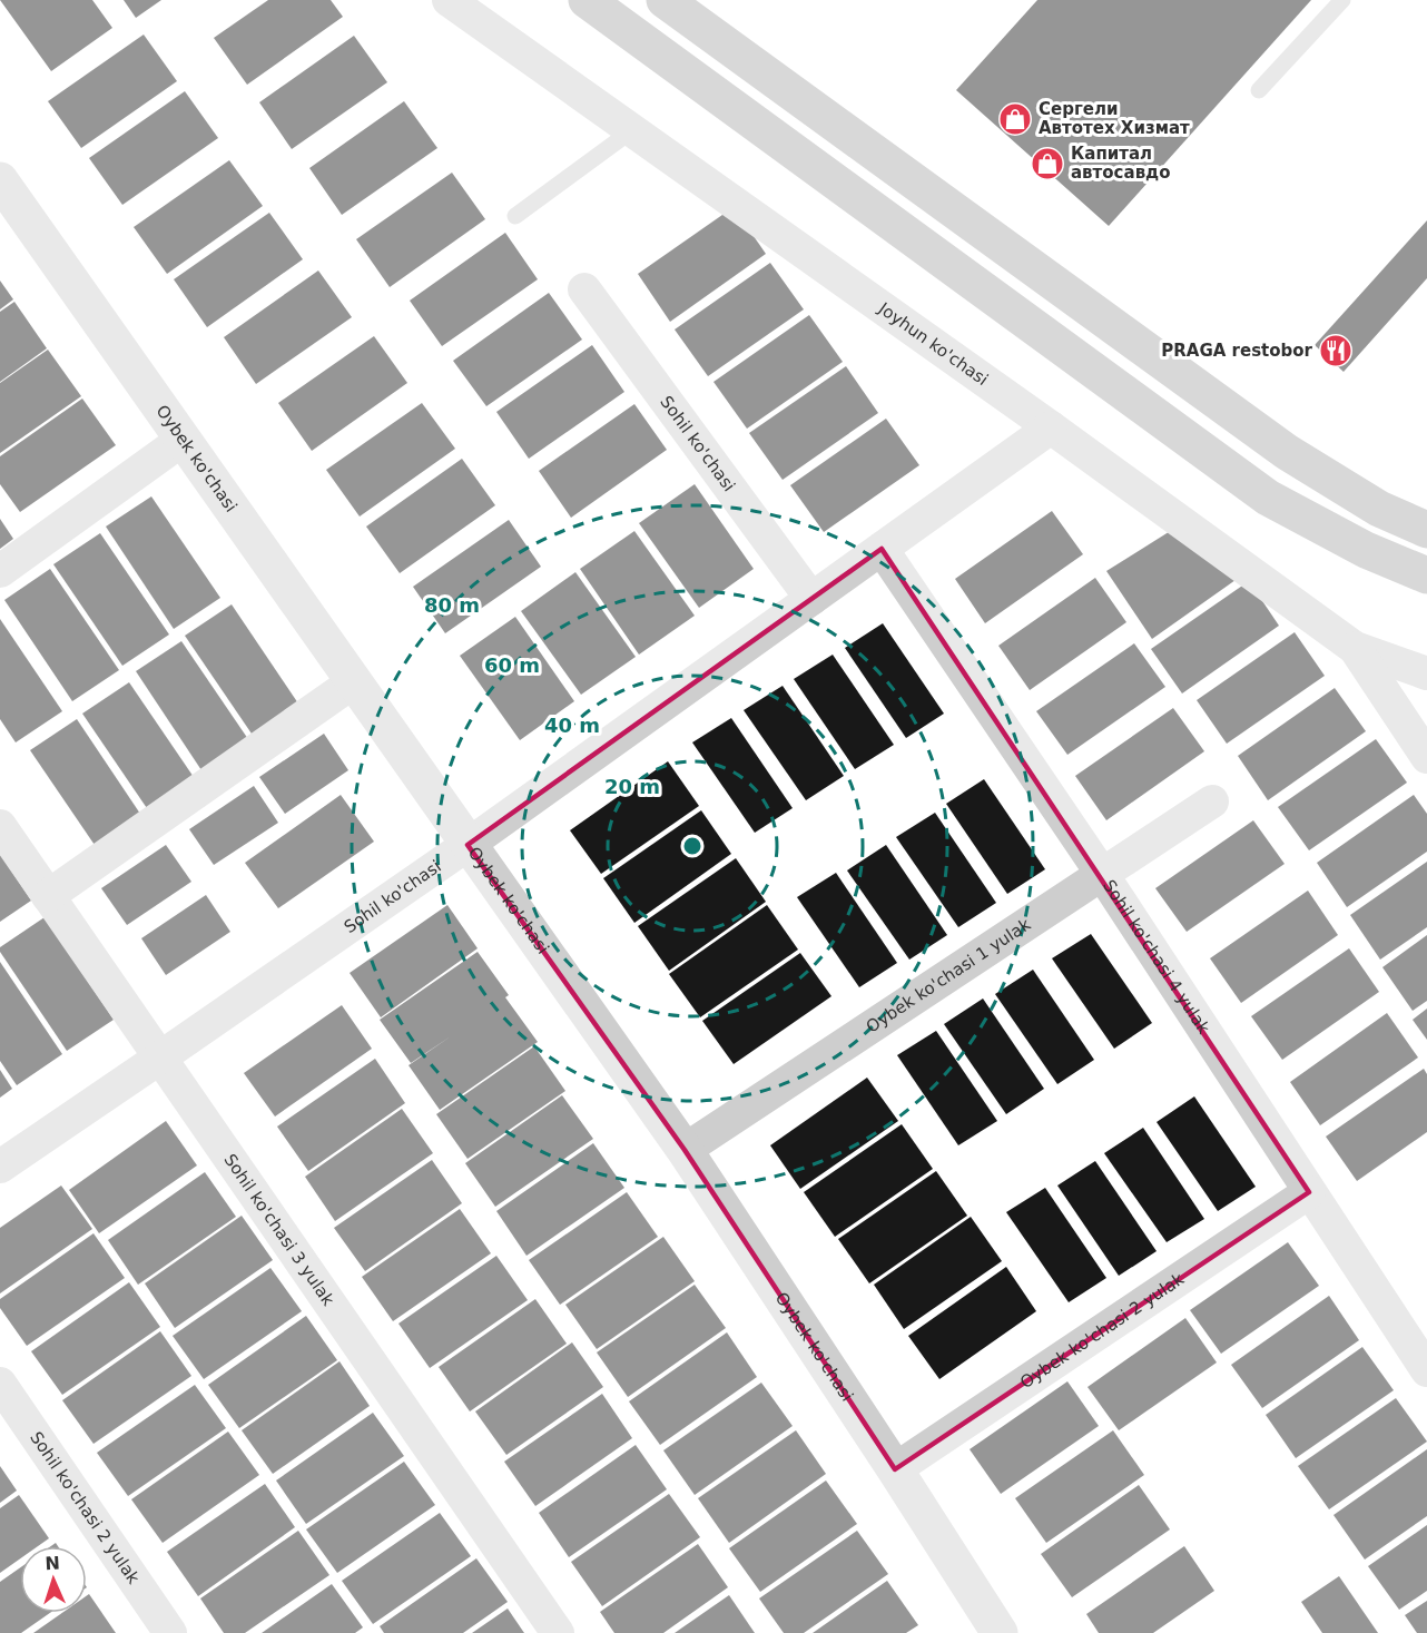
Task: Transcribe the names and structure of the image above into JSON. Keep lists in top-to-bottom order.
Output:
{
  "streets": {
    "street": [
      "Joyhun ko'chasi",
      "Sohil ko'chasi",
      "Oybek ko'chasi",
      "Sohil ko'chasi 4 yulak",
      "Oybek ko'chasi 1 yulak",
      "Sohil ko'chasi 3 yulak",
      "Oybek ko'chasi 2 yulak",
      "Sohil ko'chasi 2 yulak"
    ]
  },
  "crossings": [
    ["Joyhun ko'chasi", "Sohil ko'chasi"],
    ["Sohil ko'chasi", "Oybek ko'chasi"],
    ["Sohil ko'chasi", "Sohil ko'chasi 4 yulak"],
    ["Sohil ko'chasi", "Sohil ko'chasi 3 yulak"],
    ["Oybek ko'chasi", "Oybek ko'chasi 1 yulak"],
    ["Oybek ko'chasi", "Oybek ko'chasi 2 yulak"],
    ["Sohil ko'chasi 4 yulak", "Oybek ko'chasi 1 yulak"],
    ["Sohil ko'chasi 4 yulak", "Oybek ko'chasi 2 yulak"]
  ],
  "places": {
    "shop": ["Сергели Автотех Хизмат", "Капитал автосавдо"],
    "restaurant": ["PRAGA restobor"]
  },
  "north": "top",
  "rings": [
    "80 m",
    "60 m",
    "40 m",
    "20 m"
  ]
}
